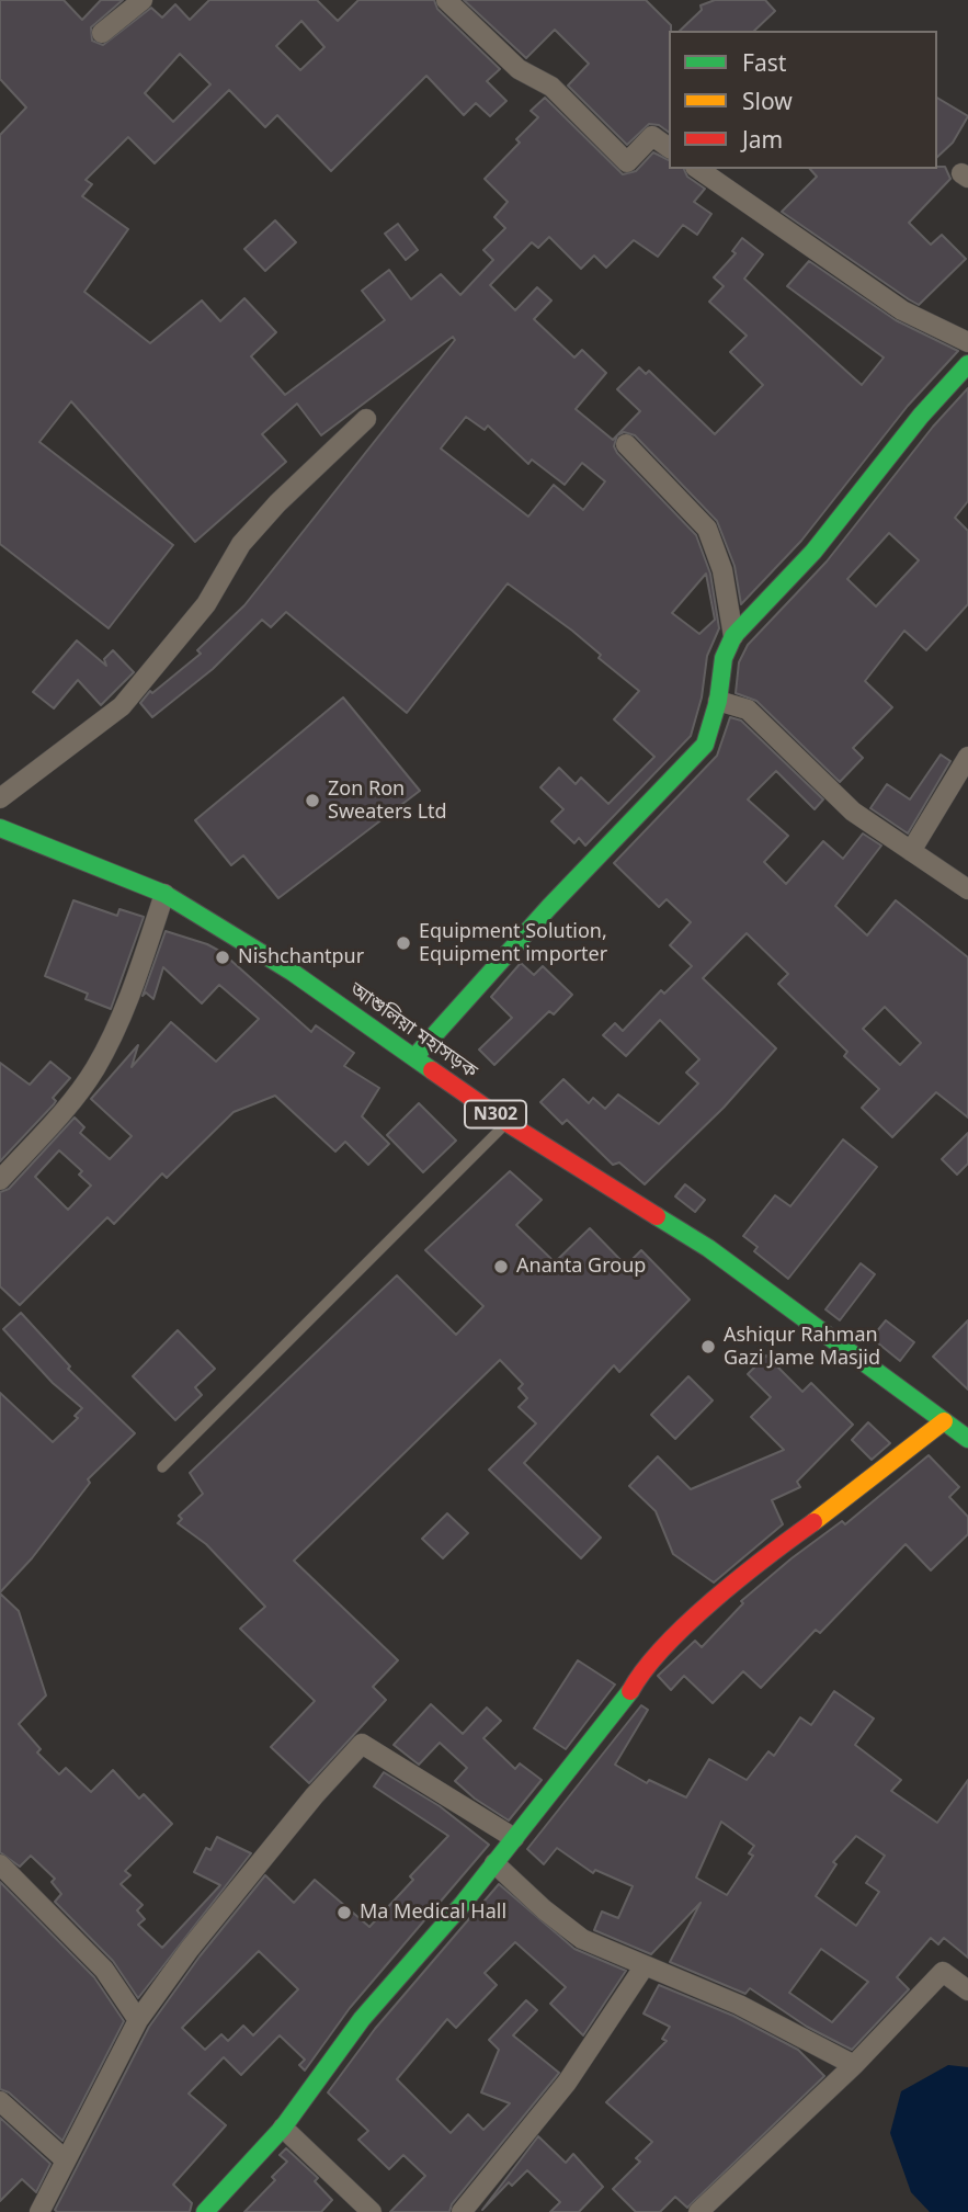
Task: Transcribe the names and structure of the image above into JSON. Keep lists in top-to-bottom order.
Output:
{
  "streets": {
    "main road": ["আশুলিয়া মহাসড়ক", "N302"]
  },
  "places": [
    "Zon Ron Sweaters Ltd",
    "Equipment Solution, Equipment importer",
    "Nishchantpur",
    "Ananta Group",
    "Ashiqur Rahman Gazi Jame Masjid",
    "Ma Medical Hall"
  ],
  "legend": ["Fast", "Slow", "Jam"]
}
